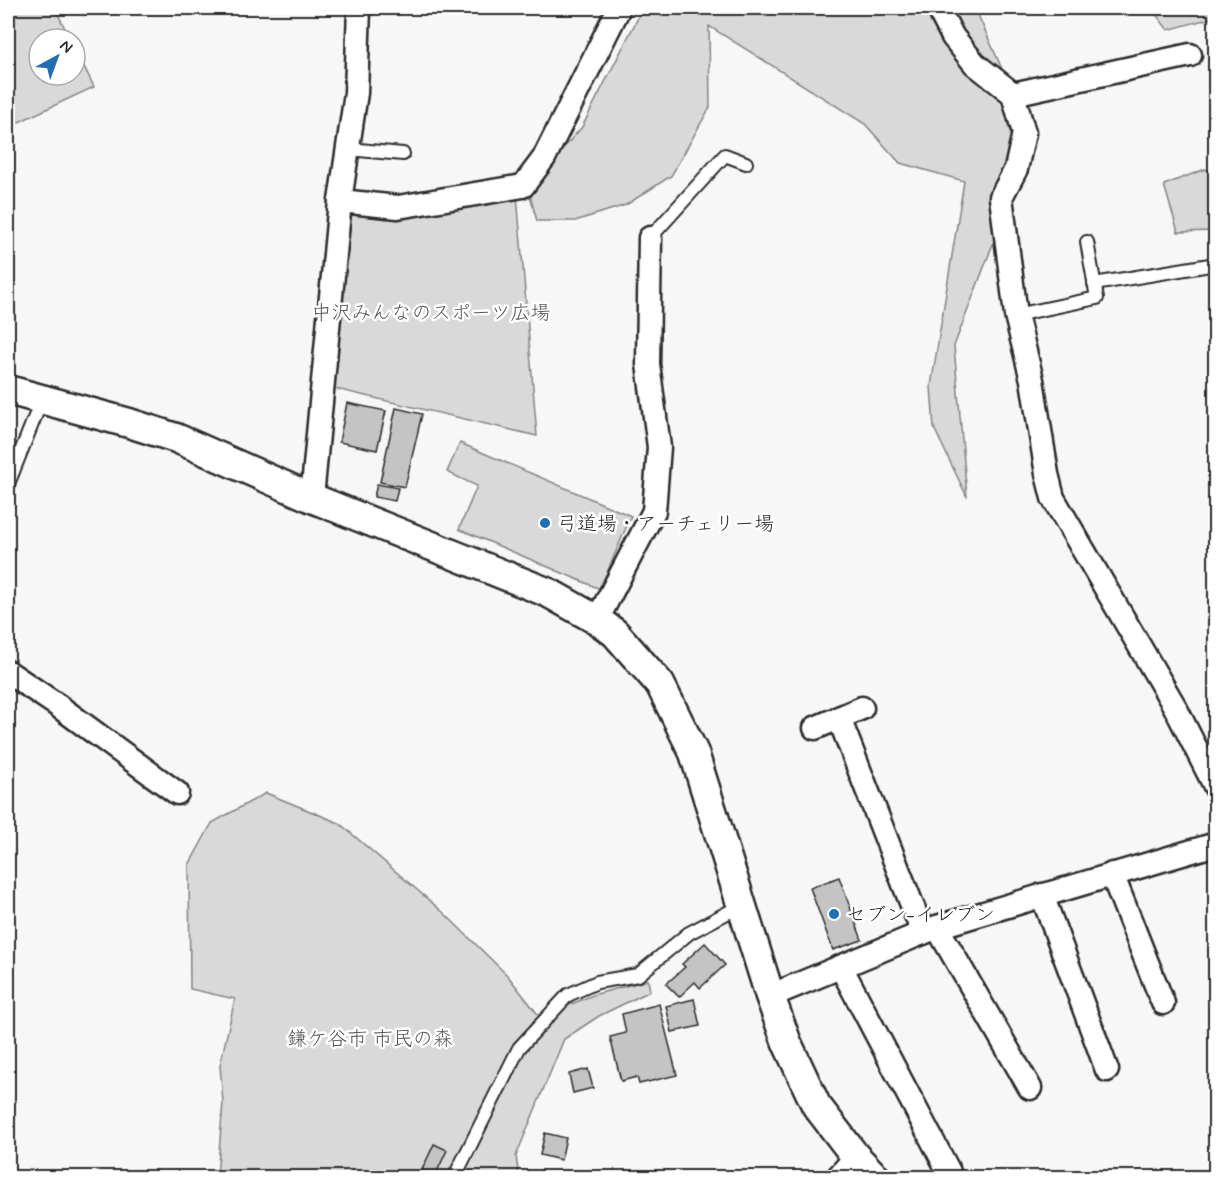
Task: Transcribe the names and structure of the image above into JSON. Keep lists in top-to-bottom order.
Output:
{
  "parks": ["中沢みんなのスポーツ広場", "鎌ケ谷市 市民の森"],
  "places": ["弓道場・アーチェリー場", "セブン-イレブン"],
  "north": "top right"
}
